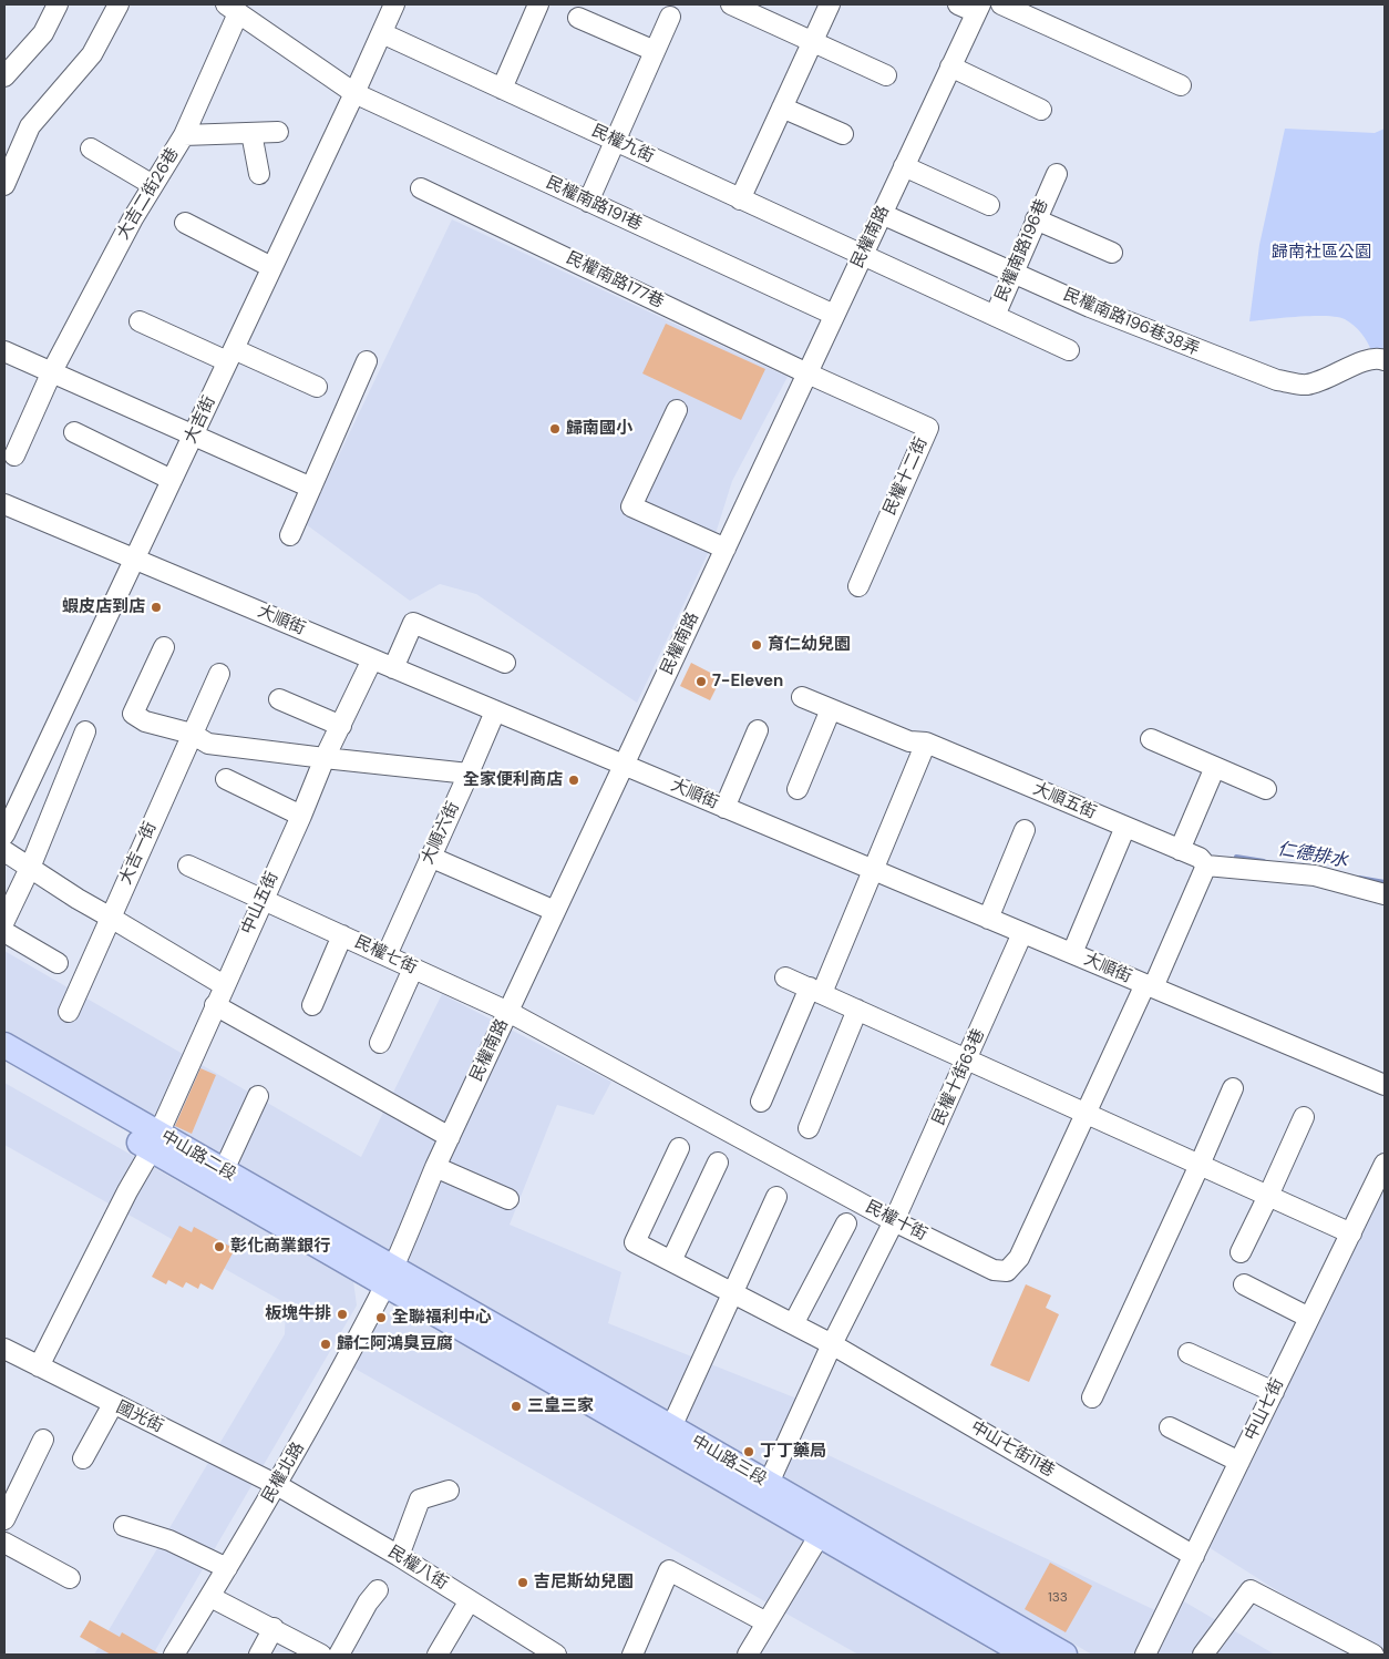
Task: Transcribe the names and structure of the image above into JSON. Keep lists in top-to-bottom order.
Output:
{
  "streets": {
    "main road": ["中山路二段", "中山路三段"],
    "street": [
      "民權九街",
      "大吉二街26巷",
      "民權南路191巷",
      "民權南路",
      "民權南路196巷",
      "民權南路177巷",
      "民權南路196巷38弄",
      "大吉街",
      "民權十二街",
      "大順街",
      "大順五街",
      "大順六街",
      "大吉一街",
      "中山五街",
      "民權七街",
      "民權十街63巷",
      "民權十街",
      "中山七街",
      "國光街",
      "中山七街11巷",
      "民權北路",
      "民權八街"
    ]
  },
  "crossings": [
    ["民權九街", "民權南路"],
    ["民權九街", "民權南路196巷"],
    ["民權九街", "大吉街"],
    ["大吉二街26巷", "民權南路191巷"],
    ["民權南路191巷", "民權南路"],
    ["民權南路191巷", "大吉街"],
    ["民權南路", "民權南路196巷"],
    ["民權南路", "民權南路177巷"],
    ["民權南路", "民權南路196巷38弄"],
    ["民權南路", "民權十二街"],
    ["民權南路", "大順街"],
    ["民權南路", "民權七街"],
    ["民權南路", "中山路二段"],
    ["民權南路", "民權十街"],
    ["民權南路", "中山路三段"],
    ["民權南路", "民權北路"],
    ["民權南路196巷", "民權南路196巷38弄"],
    ["民權南路177巷", "民權十二街"],
    ["大吉街", "大順街"],
    ["大順街", "大順六街"],
    ["大順街", "中山五街"],
    ["大順街", "民權十街63巷"],
    ["大順街", "民權十街"],
    ["大順六街", "民權七街"],
    ["中山五街", "民權七街"],
    ["中山五街", "中山路二段"],
    ["中山五街", "國光街"],
    ["民權七街", "民權十街"],
    ["民權十街63巷", "民權十街"],
    ["民權十街63巷", "中山七街11巷"],
    ["民權十街63巷", "中山路三段"],
    ["中山路二段", "中山路三段"],
    ["中山路二段", "民權北路"],
    ["中山七街", "中山七街11巷"],
    ["國光街", "民權北路"],
    ["國光街", "民權八街"],
    ["中山路三段", "民權北路"],
    ["民權北路", "民權八街"]
  ],
  "water": ["仁德排水"],
  "parks": ["歸南社區公園"],
  "places": [
    "歸南國小",
    "蝦皮店到店",
    "育仁幼兒園",
    "7-Eleven",
    "全家便利商店",
    "彰化商業銀行",
    "板塊牛排",
    "全聯福利中心",
    "歸仁阿鴻臭豆腐",
    "三皇三家",
    "丁丁藥局",
    "吉尼斯幼兒園"
  ],
  "house_numbers": ["133"]
}
